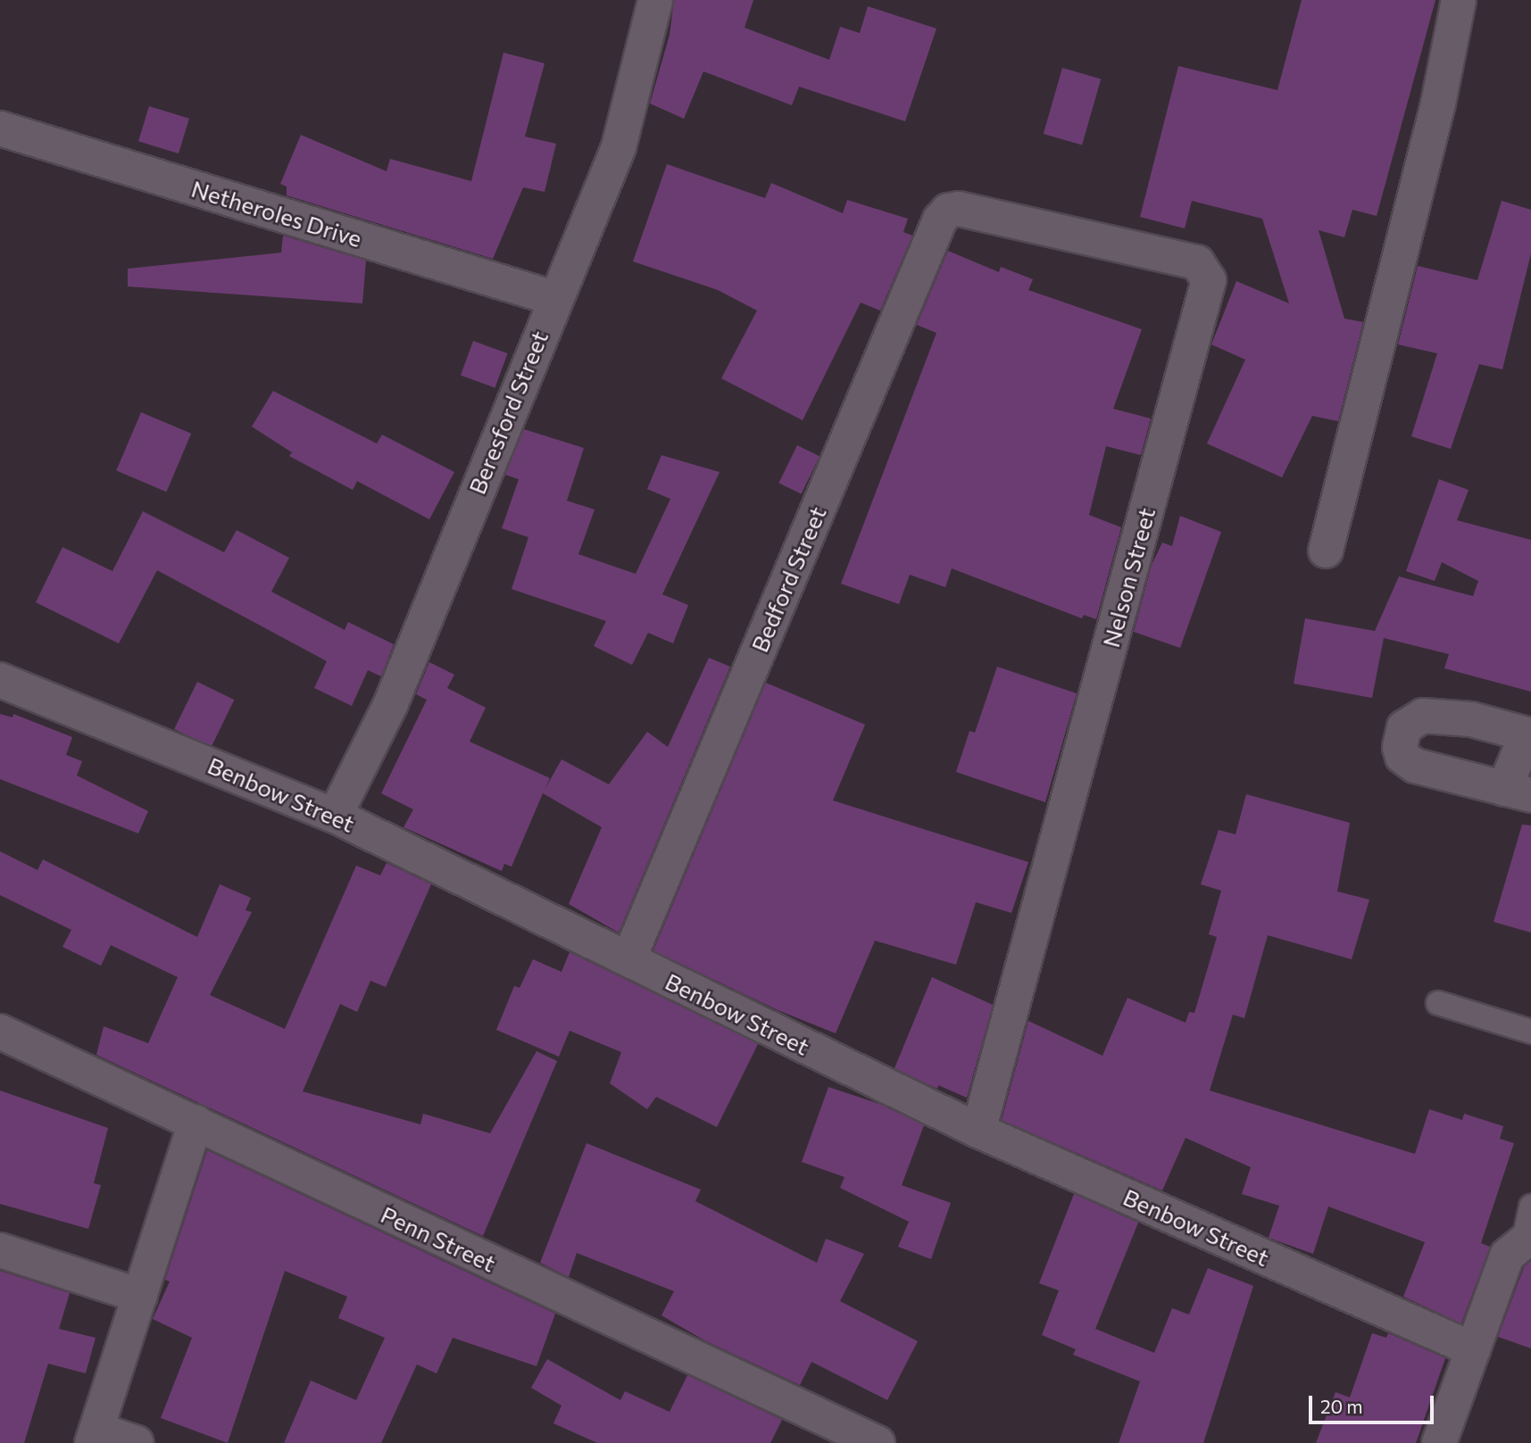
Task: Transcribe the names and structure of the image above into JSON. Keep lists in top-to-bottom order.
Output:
{
  "streets": {
    "street": [
      "Netheroles Drive",
      "Beresford Street",
      "Nelson Street",
      "Bedford Street",
      "Benbow Street",
      "Penn Street"
    ]
  },
  "crossings": [
    ["Netheroles Drive", "Beresford Street"],
    ["Beresford Street", "Benbow Street"],
    ["Nelson Street", "Bedford Street"],
    ["Nelson Street", "Benbow Street"],
    ["Bedford Street", "Benbow Street"]
  ],
  "scale_bar": "20 m"
}
